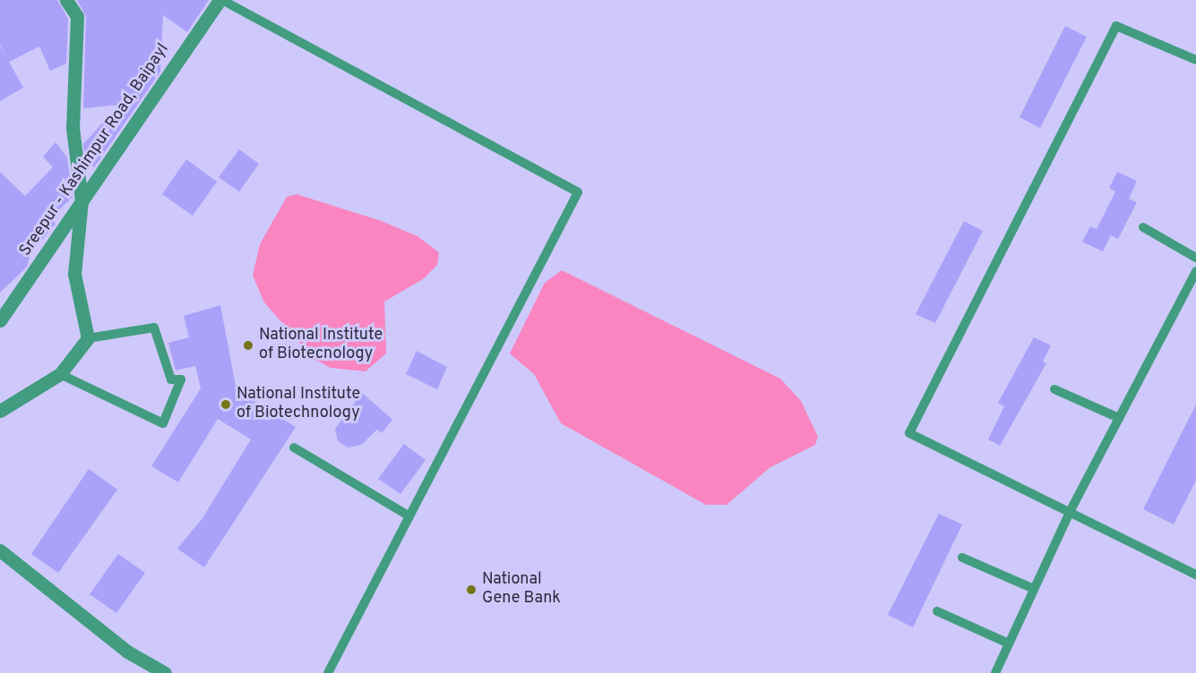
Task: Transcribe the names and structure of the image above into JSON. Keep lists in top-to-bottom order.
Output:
{
  "streets": {
    "street": ["Sreepur - Kashimpur Road, Baipayl"]
  },
  "places": ["National Institute of Biotecnology", "National Institute of Biotechnology", "National Gene Bank"]
}
